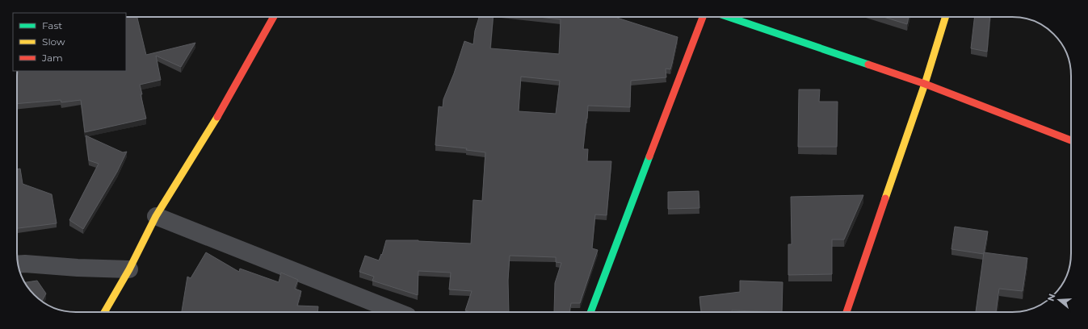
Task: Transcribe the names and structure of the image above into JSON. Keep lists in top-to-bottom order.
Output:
{
  "legend": ["Fast", "Slow", "Jam"],
  "north": "left"
}
